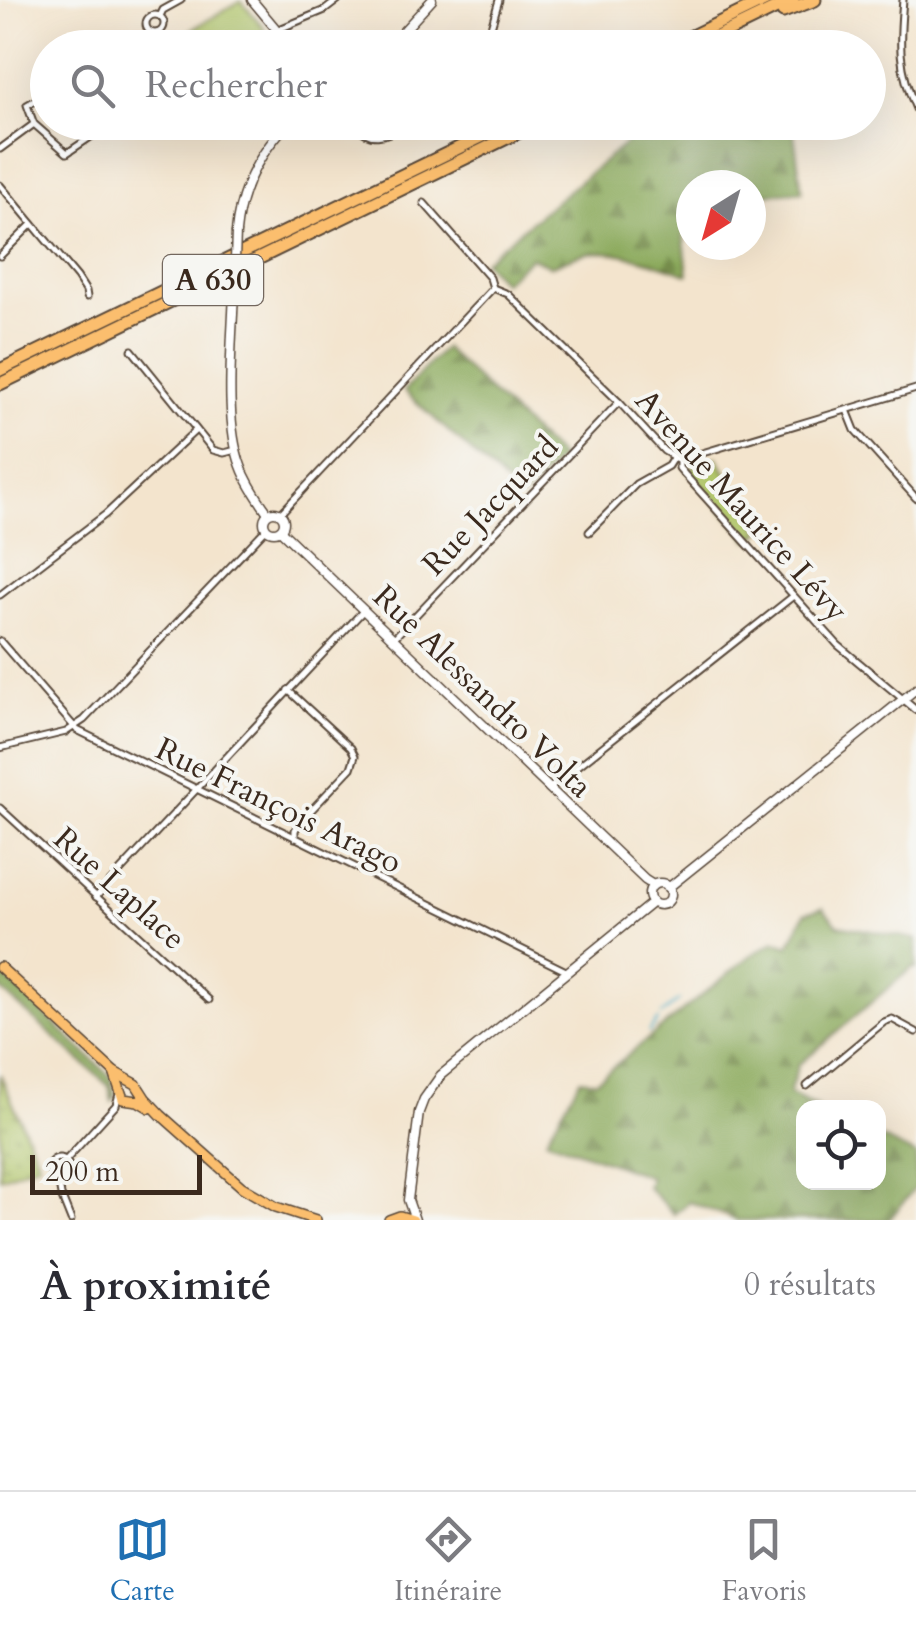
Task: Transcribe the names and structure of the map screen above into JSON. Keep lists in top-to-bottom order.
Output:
{
  "streets": {
    "highway": ["A 630"],
    "street": [
      "Rue Jacquard",
      "Avenue Maurice Lévy",
      "Rue Alessandro Volta",
      "Rue François Arago",
      "Rue Laplace"
    ]
  },
  "crossings": [
    ["Rue Jacquard", "Avenue Maurice Lévy"],
    ["Rue Jacquard", "Rue Alessandro Volta"]
  ],
  "scale_bar": "200 m",
  "north": "bottom left",
  "page": {
    "search": "Rechercher",
    "scale": "200 m",
    "heading": ["À proximité", "0 résultats"],
    "nav": ["Carte", "Itinéraire", "Favoris"]
  }
}
